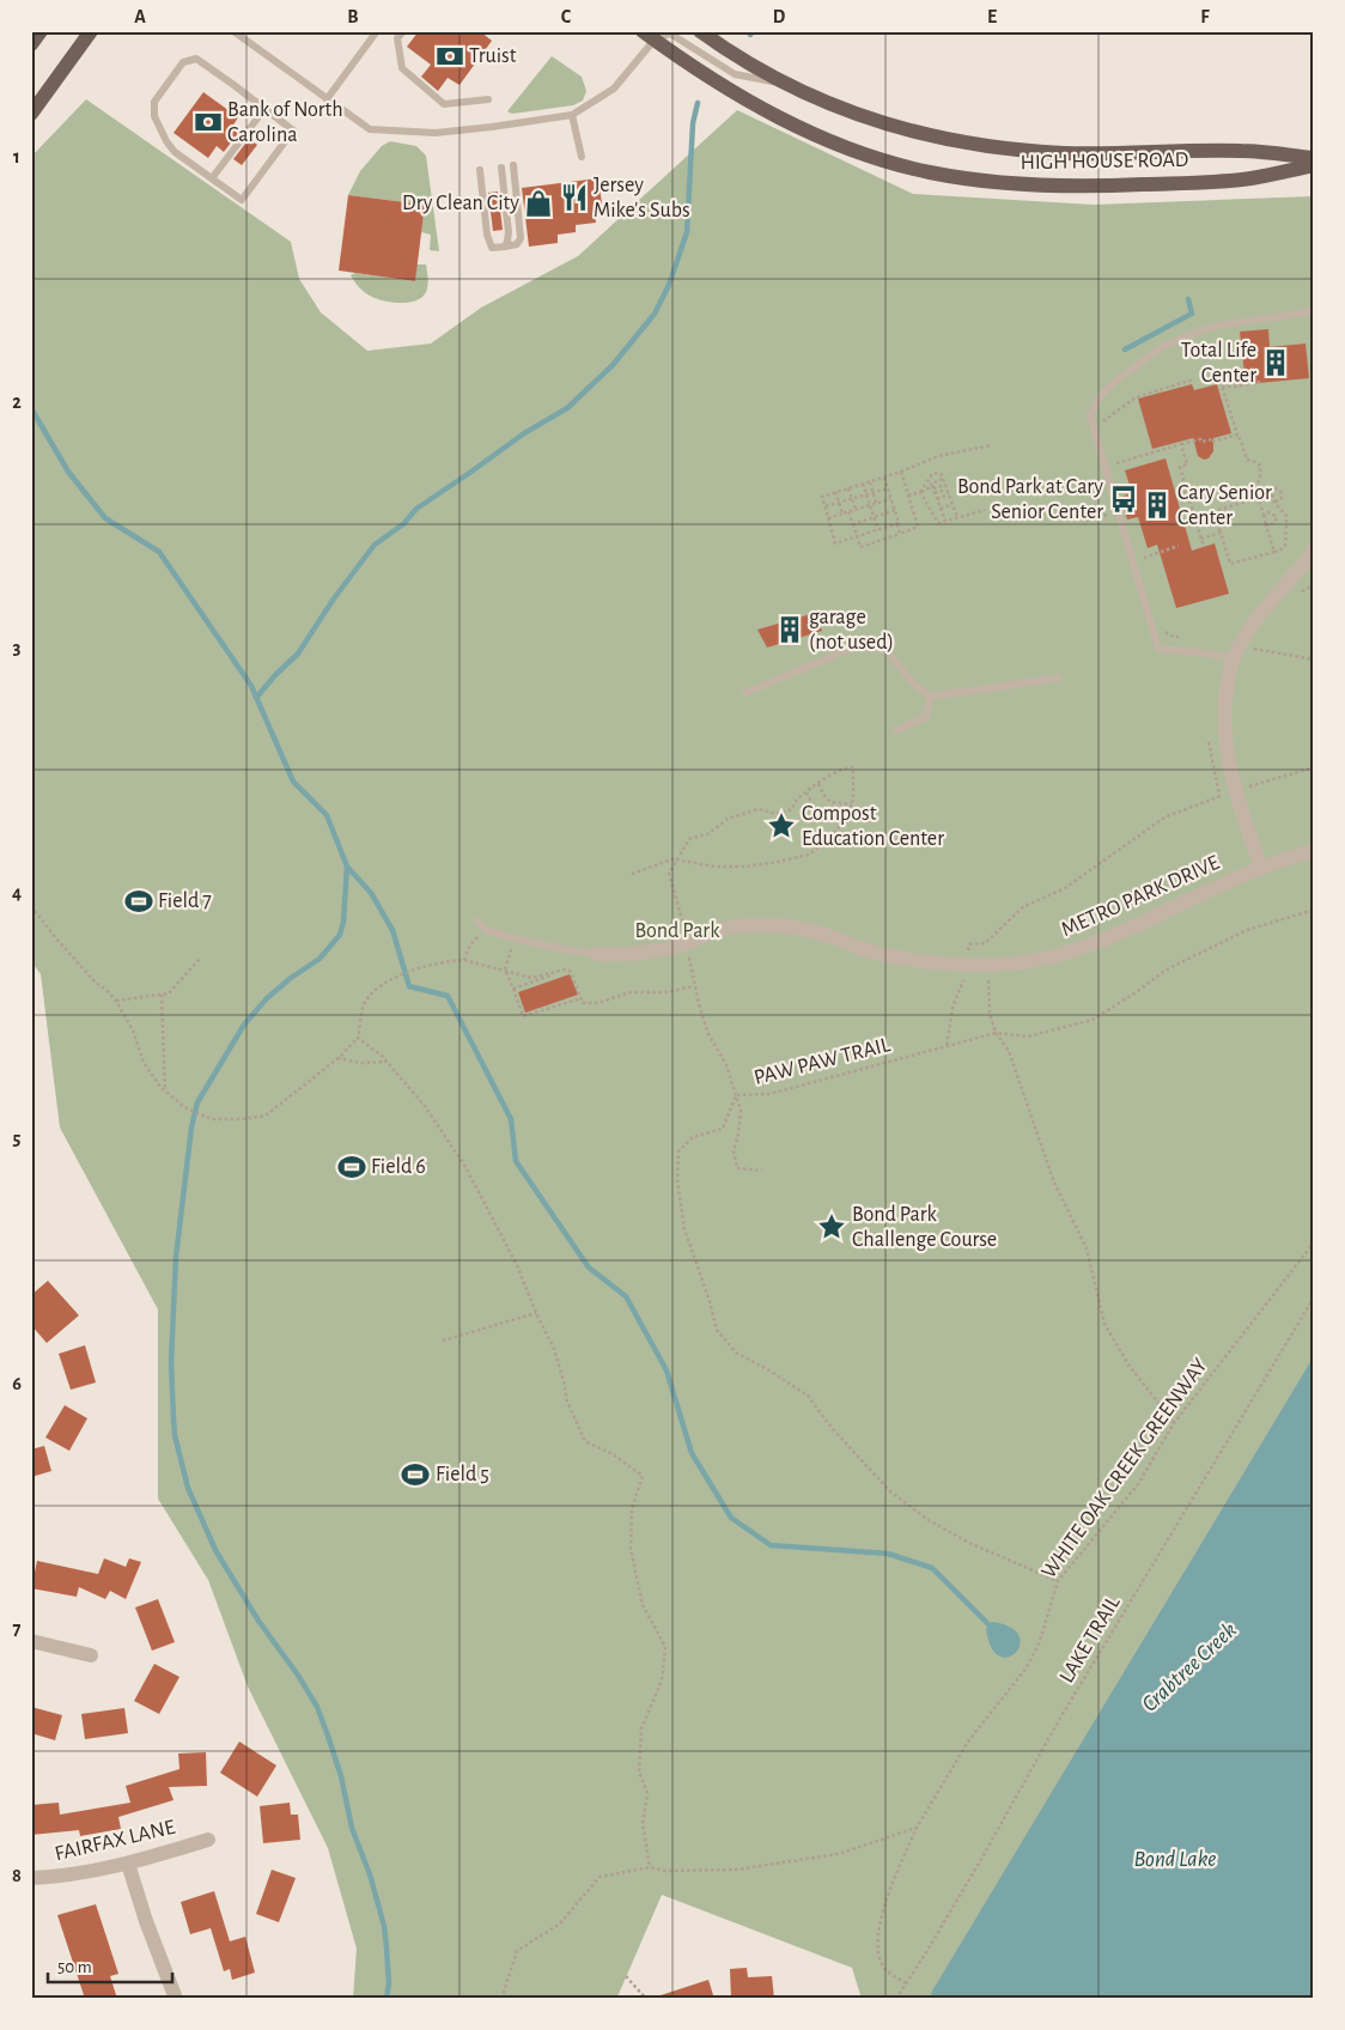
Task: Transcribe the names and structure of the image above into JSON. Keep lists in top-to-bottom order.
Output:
{
  "streets": {
    "main road": ["HIGH HOUSE ROAD"],
    "street": ["METRO PARK DRIVE", "FAIRFAX LANE"],
    "path": ["PAW PAW TRAIL", "WHITE OAK CREEK GREENWAY", "LAKE TRAIL"]
  },
  "crossings": [
    ["PAW PAW TRAIL", "WHITE OAK CREEK GREENWAY"],
    ["WHITE OAK CREEK GREENWAY", "LAKE TRAIL"]
  ],
  "water": ["Crabtree Creek", "Bond Lake"],
  "parks": ["Bond Park"],
  "places": {
    "bank": ["Truist", "Bank of North Carolina"],
    "restaurant": ["Jersey Mike's Subs"],
    "shop": ["Dry Clean City"],
    "building": ["Total Life Center", "Cary Senior Center", "garage (not used)"],
    "bus stop": ["Bond Park at Cary Senior Center"],
    "place": ["Compost Education Center", "Bond Park Challenge Course"],
    "sports": ["Field 7", "Field 6", "Field 5"]
  },
  "scale_bar": "50 m",
  "grid": {
    "columns": [
      "A",
      "B",
      "C",
      "D",
      "E",
      "F"
    ],
    "rows": [
      "1",
      "2",
      "3",
      "4",
      "5",
      "6",
      "7",
      "8"
    ]
  }
}
